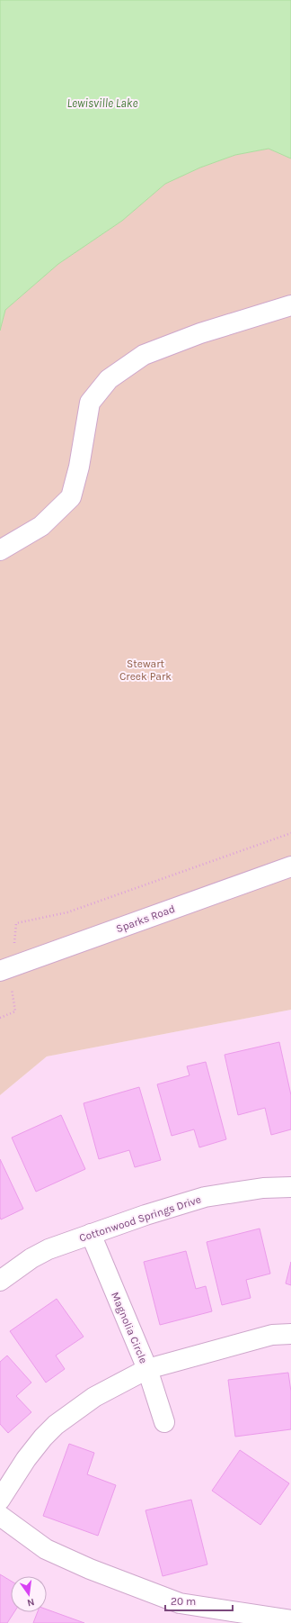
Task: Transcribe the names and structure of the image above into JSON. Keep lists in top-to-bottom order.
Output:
{
  "streets": {
    "street": ["Sparks Road", "Cottonwood Springs Drive", "Magnolia Circle"]
  },
  "crossings": [
    ["Cottonwood Springs Drive", "Magnolia Circle"]
  ],
  "water": ["Lewisville Lake"],
  "parks": ["Stewart Creek Park"],
  "scale_bar": "20 m",
  "north": "bottom"
}
